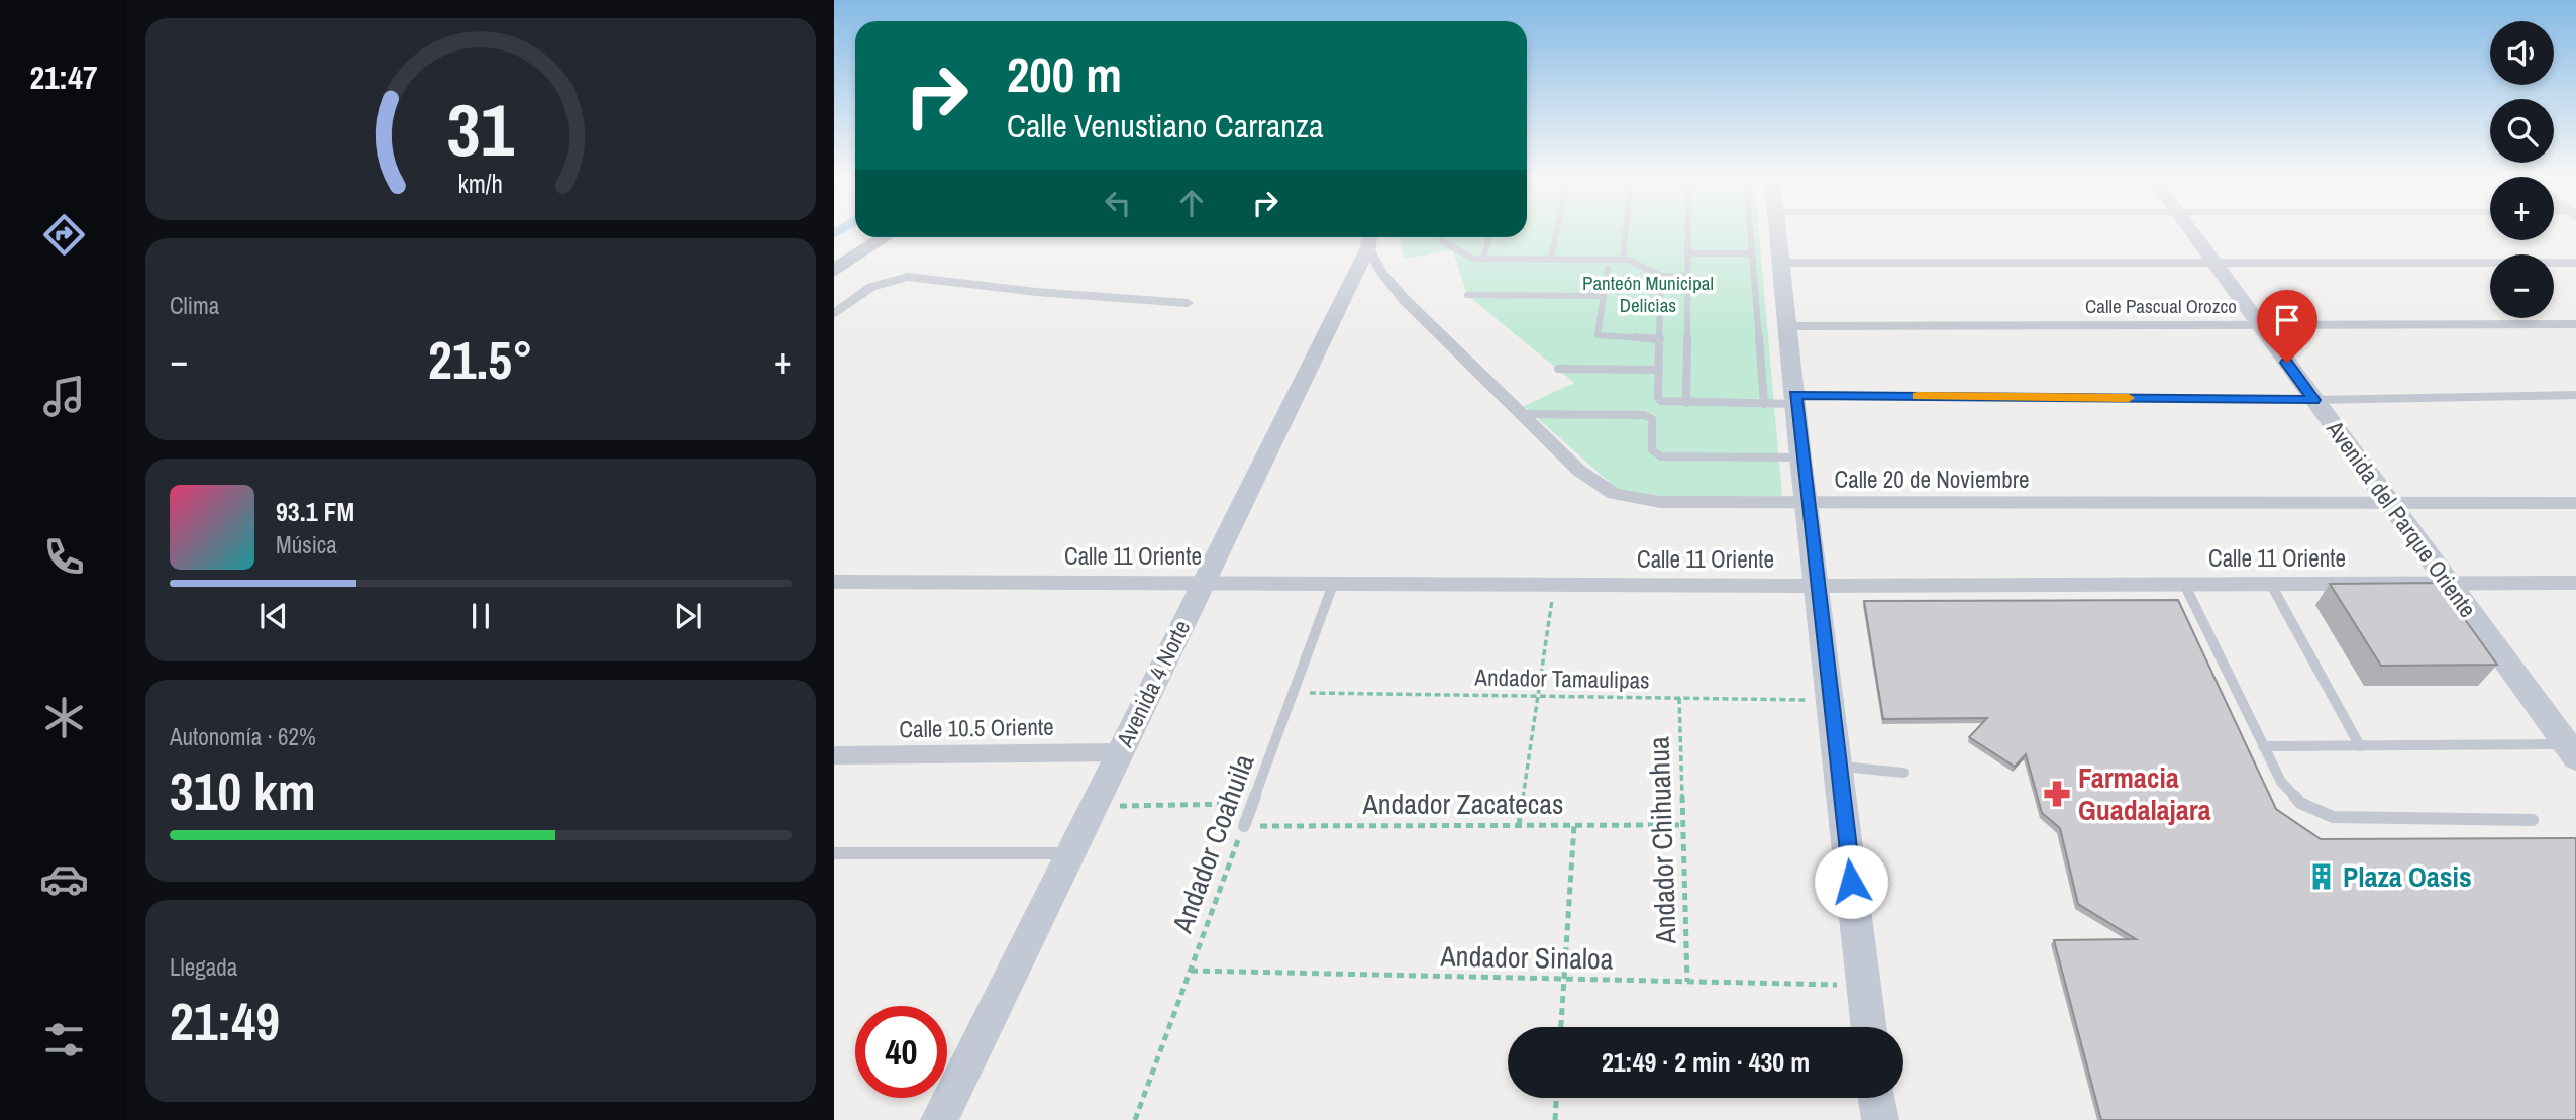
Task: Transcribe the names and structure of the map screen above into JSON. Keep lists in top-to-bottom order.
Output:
{
  "streets": {
    "street": [
      "Calle Pascual Orozco",
      "Calle 20 de Noviembre",
      "Avenida del Parque Oriente",
      "Calle 11 Oriente",
      "Avenida 4 Norte",
      "Calle 10.5 Oriente"
    ],
    "lane": ["Andador Coahuila"],
    "path": [
      "Andador Tamaulipas",
      "Andador Zacatecas",
      "Andador Chihuahua",
      "Andador Sinaloa"
    ]
  },
  "crossings": [
    ["Calle Pascual Orozco", "Avenida del Parque Oriente"],
    ["Calle 20 de Noviembre", "Avenida del Parque Oriente"],
    ["Calle 20 de Noviembre", "Avenida 4 Norte"],
    ["Avenida del Parque Oriente", "Calle 11 Oriente"],
    ["Calle 11 Oriente", "Avenida 4 Norte"],
    ["Calle 11 Oriente", "Andador Coahuila"],
    ["Andador Tamaulipas", "Andador Chihuahua"],
    ["Andador Tamaulipas", "Andador Coahuila"],
    ["Avenida 4 Norte", "Calle 10.5 Oriente"],
    ["Andador Zacatecas", "Andador Chihuahua"],
    ["Andador Zacatecas", "Andador Coahuila"],
    ["Andador Chihuahua", "Andador Sinaloa"],
    ["Andador Coahuila", "Andador Sinaloa"]
  ],
  "parks": ["Panteón Municipal Delicias"],
  "places": {
    "pharmacy": ["Farmacia Guadalajara"],
    "building": ["Plaza Oasis"]
  },
  "page": {
    "tabs": "21:47",
    "map_buttons": ["+", "−"],
    "turn": ["200 m", "Calle Venustiano Carranza"],
    "tile": [
      "Clima",
      ["Autonomía · 62%", "310 km"],
      ["Llegada", "21:49"]
    ],
    "heat": ["−", "21.5°", "+"],
    "song": ["93.1 FM", "Música"],
    "limit": "40",
    "trip": "21:49 · 2 min · 430 m",
    "gauge": ["31", "km/h"]
  }
}
